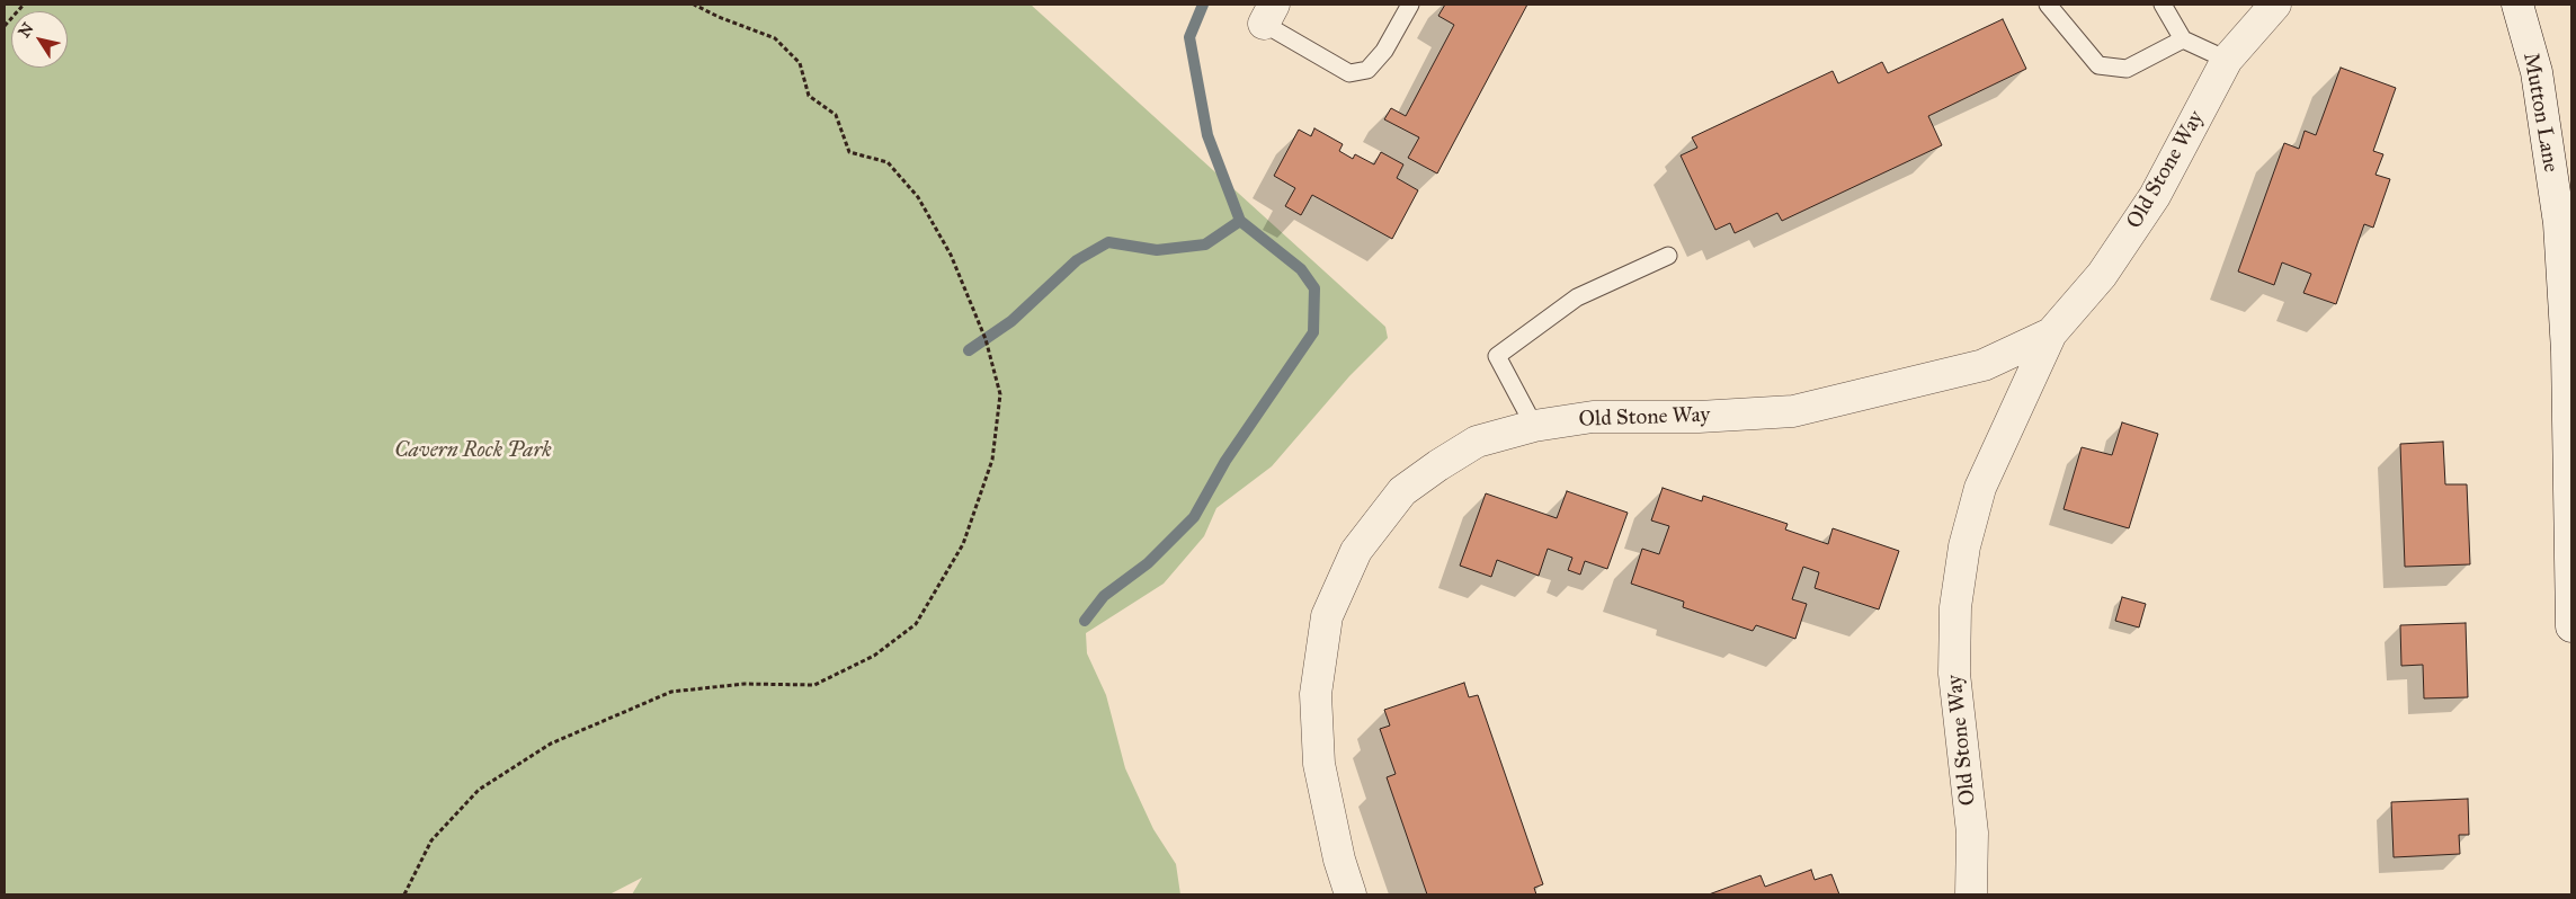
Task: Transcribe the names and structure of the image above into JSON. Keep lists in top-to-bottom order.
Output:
{
  "streets": {
    "street": ["Mutton Lane", "Old Stone Way"]
  },
  "parks": ["Cavern Rock Park"],
  "north": "top left"
}
